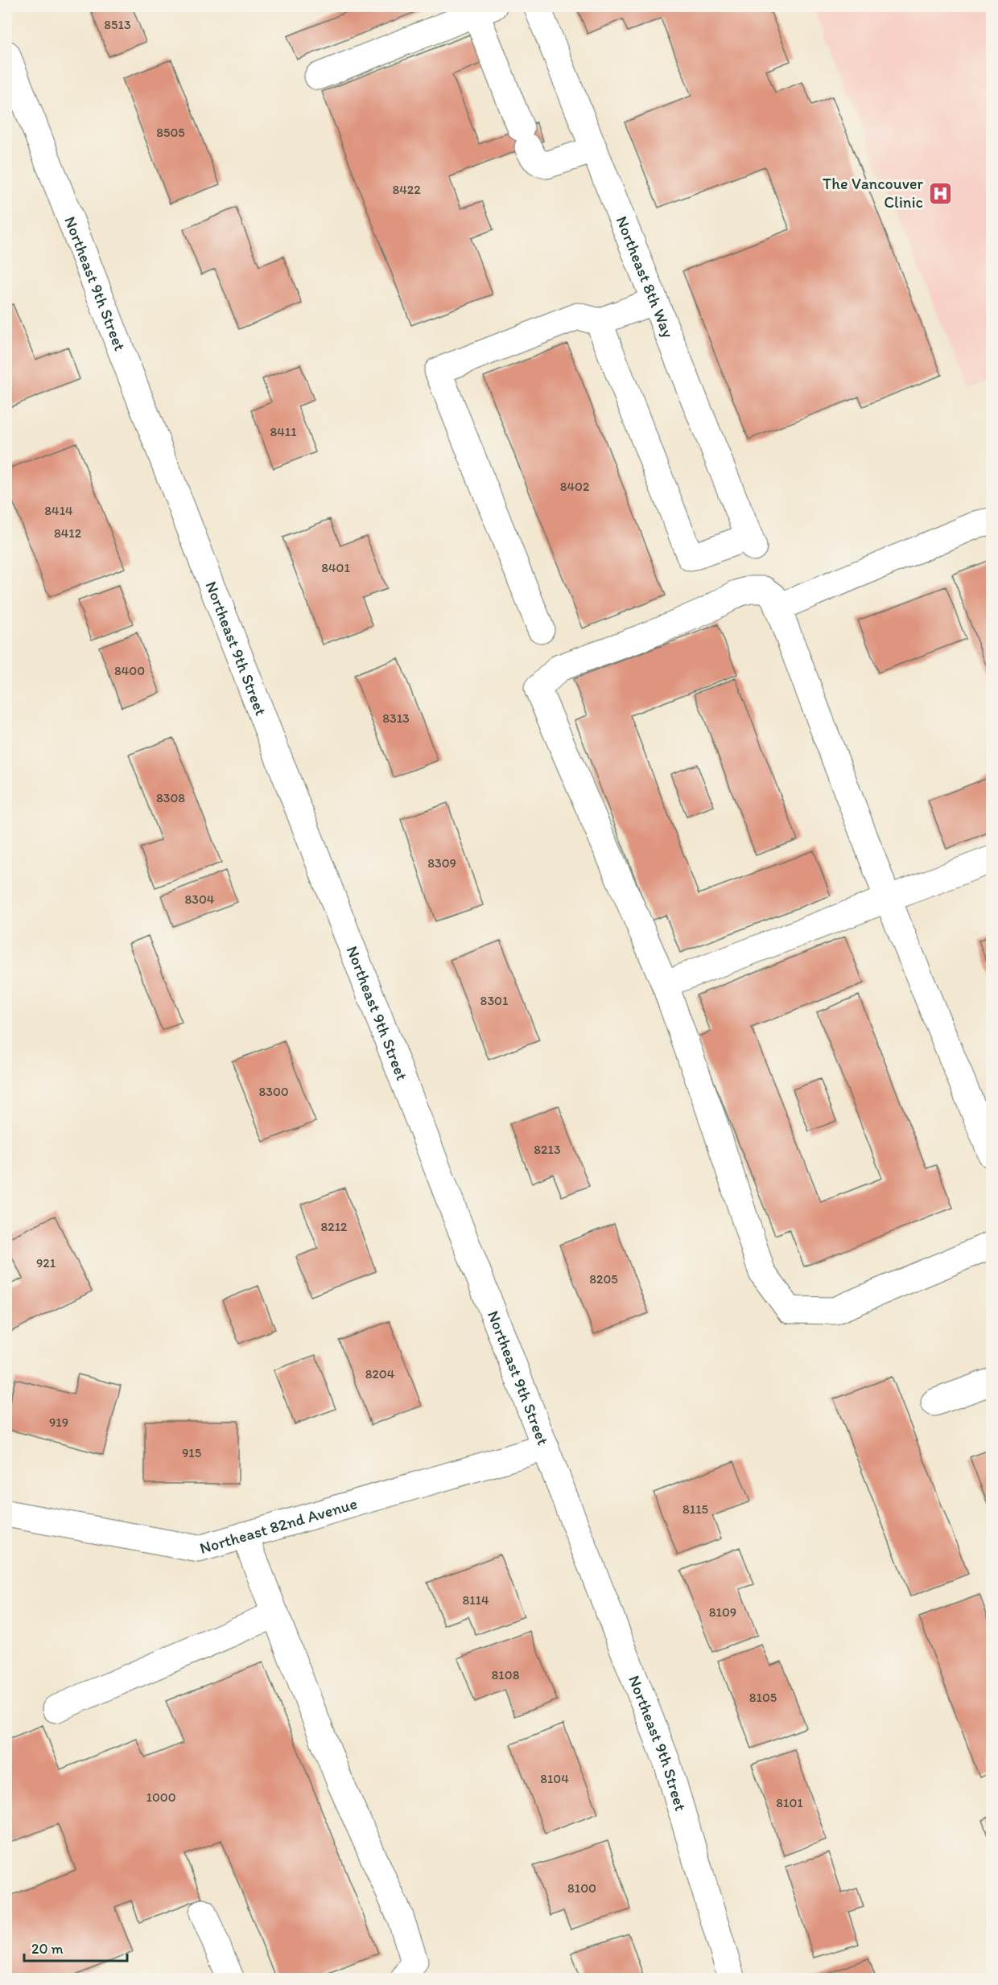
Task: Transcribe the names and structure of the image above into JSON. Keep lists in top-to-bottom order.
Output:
{
  "streets": {
    "street": ["Northeast 8th Way", "Northeast 9th Street", "Northeast 82nd Avenue"]
  },
  "crossings": [
    ["Northeast 9th Street", "Northeast 82nd Avenue"]
  ],
  "places": {
    "hospital": ["The Vancouver Clinic"]
  },
  "house_numbers": [
    "8513",
    "8505",
    "8422",
    "8411",
    "8402",
    "8414",
    "8412",
    "8401",
    "8400",
    "8313",
    "8308",
    "8309",
    "8304",
    "8301",
    "8300",
    "8213",
    "8212",
    "921",
    "8205",
    "8204",
    "919",
    "915",
    "8115",
    "8114",
    "8109",
    "8108",
    "8105",
    "8104",
    "1000",
    "8101",
    "8100"
  ],
  "scale_bar": "20 m"
}
